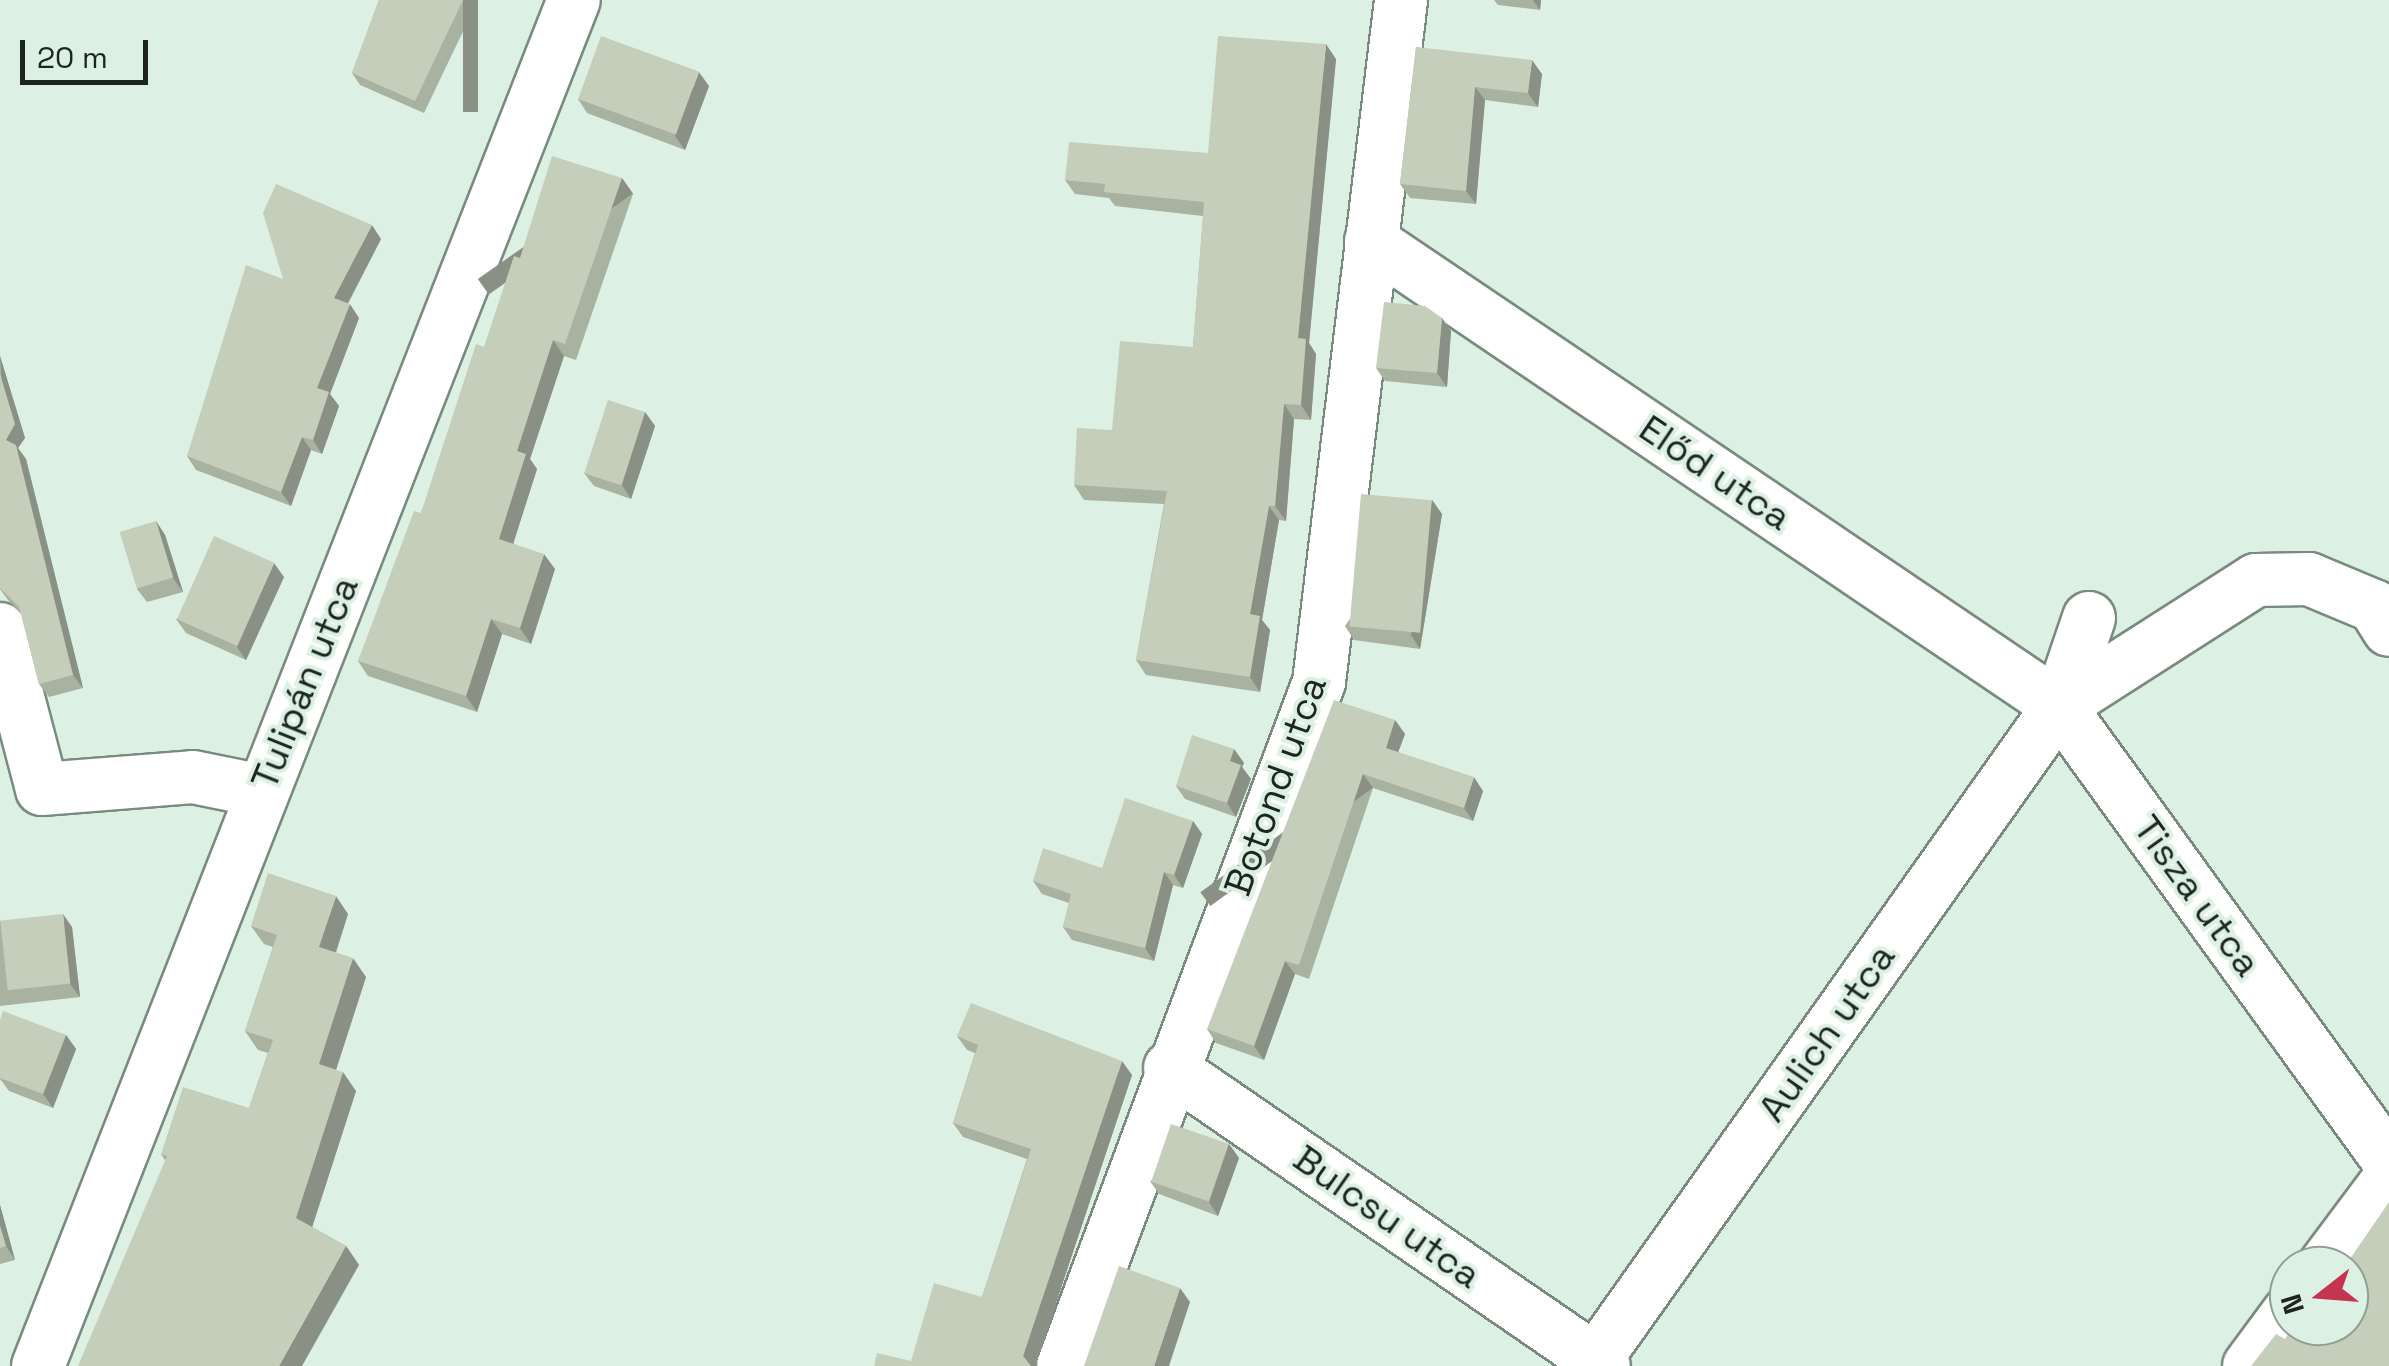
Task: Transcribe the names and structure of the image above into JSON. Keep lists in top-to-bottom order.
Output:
{
  "streets": {
    "street": [
      "Előd utca",
      "Tulipán utca",
      "Botond utca",
      "Tisza utca",
      "Aulich utca",
      "Bulcsu utca"
    ]
  },
  "crossings": [
    ["Előd utca", "Botond utca"],
    ["Előd utca", "Tisza utca"],
    ["Előd utca", "Aulich utca"],
    ["Botond utca", "Bulcsu utca"],
    ["Tisza utca", "Aulich utca"],
    ["Aulich utca", "Bulcsu utca"]
  ],
  "scale_bar": "20 m",
  "north": "left"
}
